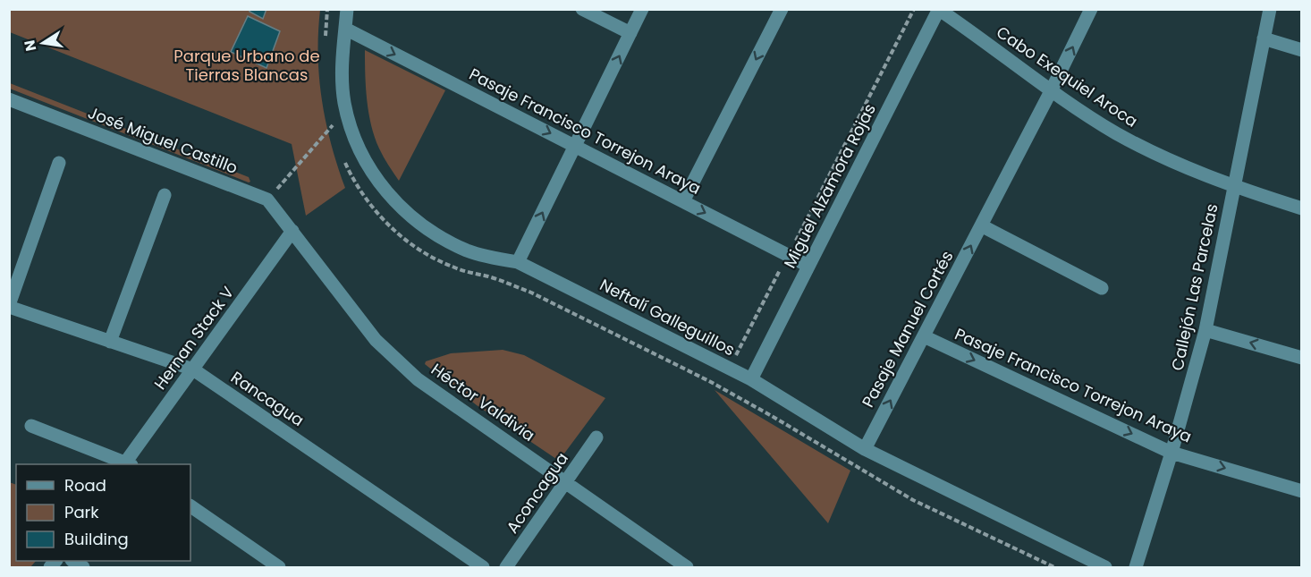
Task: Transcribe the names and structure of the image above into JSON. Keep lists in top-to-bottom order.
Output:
{
  "streets": {
    "street": [
      "Cabo Exequiel Aroca",
      "Pasaje Francisco Torrejon Araya",
      "José Miguel Castillo",
      "Miguel Alzamora Rojas",
      "Callejón Las Parcelas",
      "Neftalí Galleguillos",
      "Pasaje Manuel Cortés",
      "Hernan Stack V",
      "Rancagua",
      "Héctor Valdivia",
      "Aconcagua"
    ]
  },
  "crossings": [
    ["Cabo Exequiel Aroca", "Miguel Alzamora Rojas"],
    ["Cabo Exequiel Aroca", "Callejón Las Parcelas"],
    ["Cabo Exequiel Aroca", "Pasaje Manuel Cortés"],
    ["Pasaje Francisco Torrejon Araya", "Miguel Alzamora Rojas"],
    ["Pasaje Francisco Torrejon Araya", "Callejón Las Parcelas"],
    ["Pasaje Francisco Torrejon Araya", "Neftalí Galleguillos"],
    ["Pasaje Francisco Torrejon Araya", "Pasaje Manuel Cortés"],
    ["José Miguel Castillo", "Hernan Stack V"],
    ["José Miguel Castillo", "Héctor Valdivia"],
    ["Miguel Alzamora Rojas", "Neftalí Galleguillos"],
    ["Neftalí Galleguillos", "Pasaje Manuel Cortés"],
    ["Hernan Stack V", "Rancagua"],
    ["Hernan Stack V", "Héctor Valdivia"],
    ["Héctor Valdivia", "Aconcagua"]
  ],
  "one_way": ["Pasaje Francisco Torrejon Araya", "Pasaje Manuel Cortés"],
  "parks": ["Parque Urbano de Tierras Blancas"],
  "legend": ["Road", "Park", "Building"],
  "north": "left"
}
